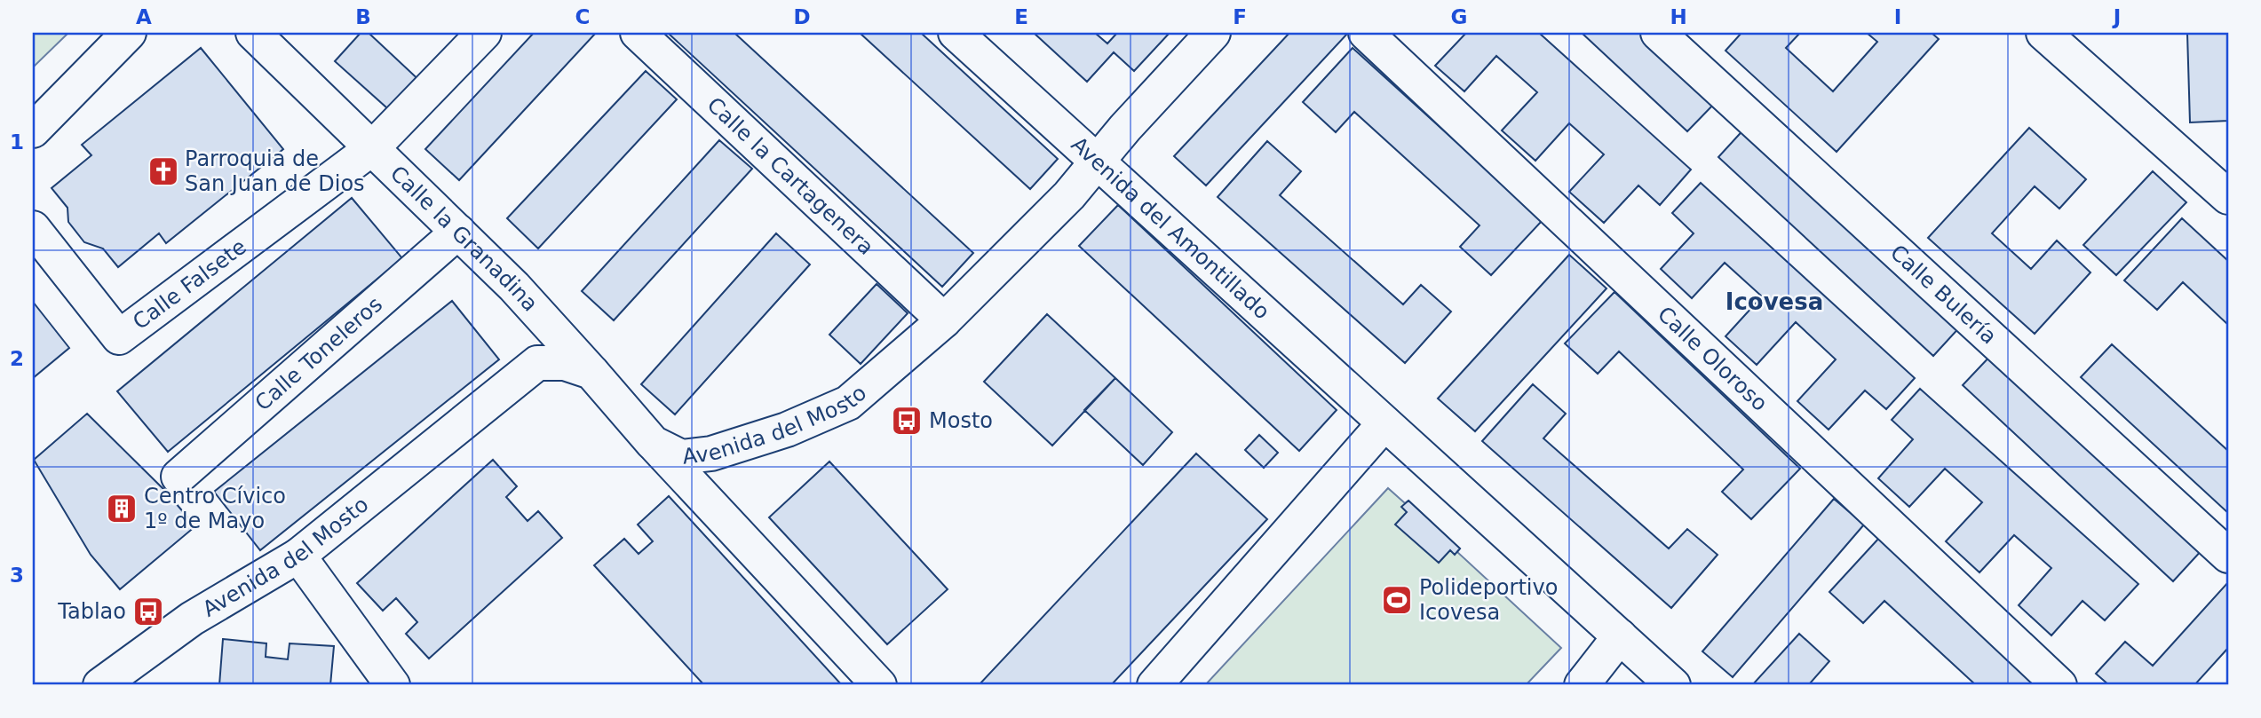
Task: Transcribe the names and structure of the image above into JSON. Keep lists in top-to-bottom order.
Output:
{
  "streets": {
    "street": [
      "Calle la Cartagenera",
      "Avenida del Amontillado",
      "Calle la Granadina",
      "Calle Falsete",
      "Calle Bulería",
      "Calle Toneleros",
      "Calle Oloroso",
      "Avenida del Mosto"
    ]
  },
  "crossings": [
    ["Calle la Cartagenera", "Avenida del Mosto"],
    ["Avenida del Amontillado", "Avenida del Mosto"],
    ["Calle la Granadina", "Calle Falsete"],
    ["Calle la Granadina", "Calle Toneleros"],
    ["Calle la Granadina", "Avenida del Mosto"]
  ],
  "districts": ["Icovesa"],
  "places": {
    "church": ["Parroquia de San Juan de Dios"],
    "bus stop": ["Mosto", "Tablao"],
    "building": ["Centro Cívico 1º de Mayo"],
    "sports": ["Polideportivo Icovesa"]
  },
  "grid": {
    "columns": [
      "A",
      "B",
      "C",
      "D",
      "E",
      "F",
      "G",
      "H",
      "I",
      "J"
    ],
    "rows": ["1", "2", "3"]
  }
}
